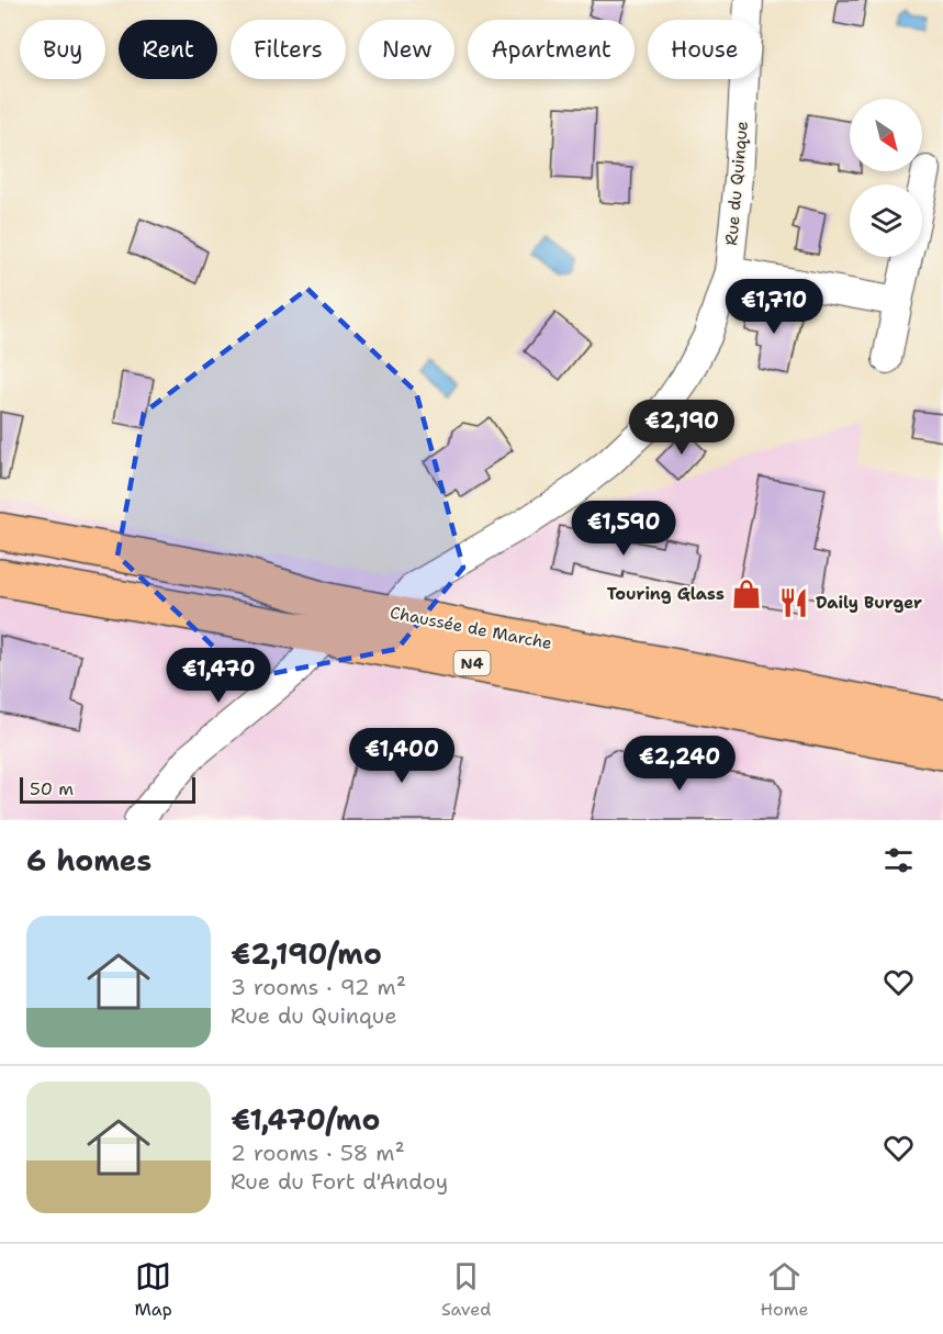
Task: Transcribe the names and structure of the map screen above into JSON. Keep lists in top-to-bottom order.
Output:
{
  "streets": {
    "main road": ["Chaussée de Marche", "N4"],
    "street": ["Rue du Quinque"]
  },
  "crossings": [
    ["Rue du Quinque", "Chaussée de Marche"]
  ],
  "places": {
    "shop": ["Touring Glass"],
    "restaurant": ["Daily Burger"]
  },
  "scale_bar": "50 m",
  "north": "bottom right",
  "page": {
    "chip": [
      "Buy",
      "Rent",
      "Filters",
      "New",
      "Apartment",
      "House"
    ],
    "price": [
      "€1,710",
      "€2,190",
      "€1,590",
      "€1,470",
      "€1,400",
      "€2,240"
    ],
    "scale": "50 m",
    "heading": "6 homes",
    "list": [
      {
        "name": "€2,190/mo",
        "note": "3 rooms · 92 m² · Rue du Quinque"
      },
      {
        "name": "€1,470/mo",
        "note": "2 rooms · 58 m² · Rue du Fort d'Andoy"
      }
    ],
    "tabs": ["Map", "Saved", "Home"]
  }
}
